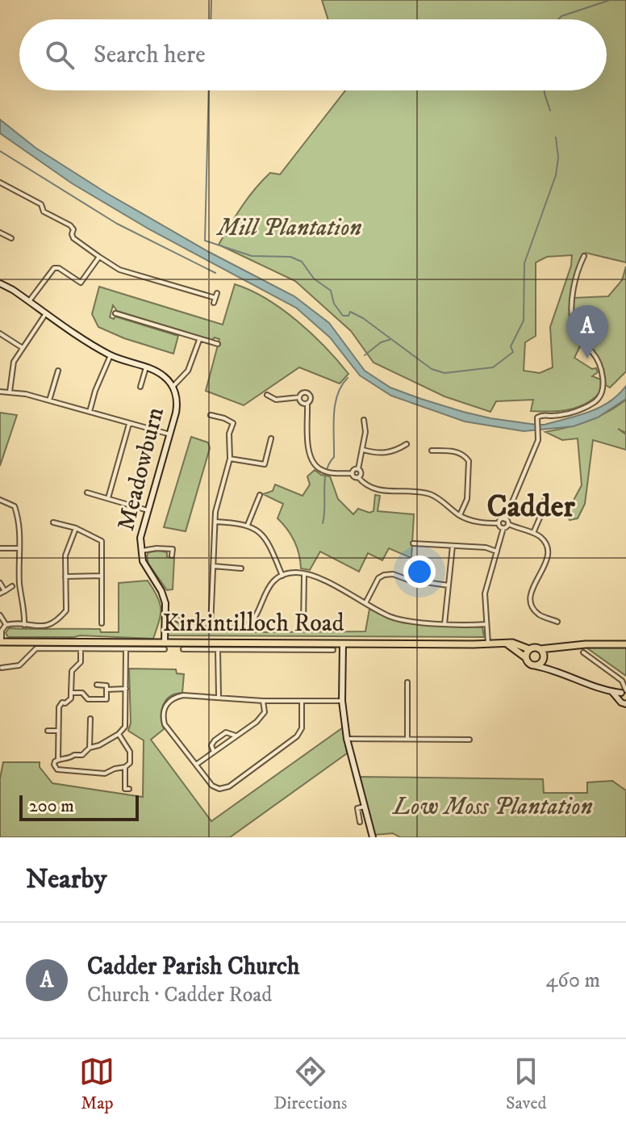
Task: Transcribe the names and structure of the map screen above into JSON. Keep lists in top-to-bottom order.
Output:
{
  "streets": {
    "main road": ["Kirkintilloch Road"],
    "street": ["Meadowburn"]
  },
  "crossings": [
    ["Meadowburn", "Kirkintilloch Road"]
  ],
  "districts": ["Cadder"],
  "parks": ["Mill Plantation", "Low Moss Plantation"],
  "scale_bar": "200 m",
  "page": {
    "search": "Search here",
    "pins": "A",
    "scale": "200 m",
    "heading": "Nearby",
    "list": [
      {
        "mark": "A",
        "name": "Cadder Parish Church",
        "note": "Church · Cadder Road",
        "value": "460 m"
      }
    ],
    "nav": ["Map", "Directions", "Saved"]
  }
}
